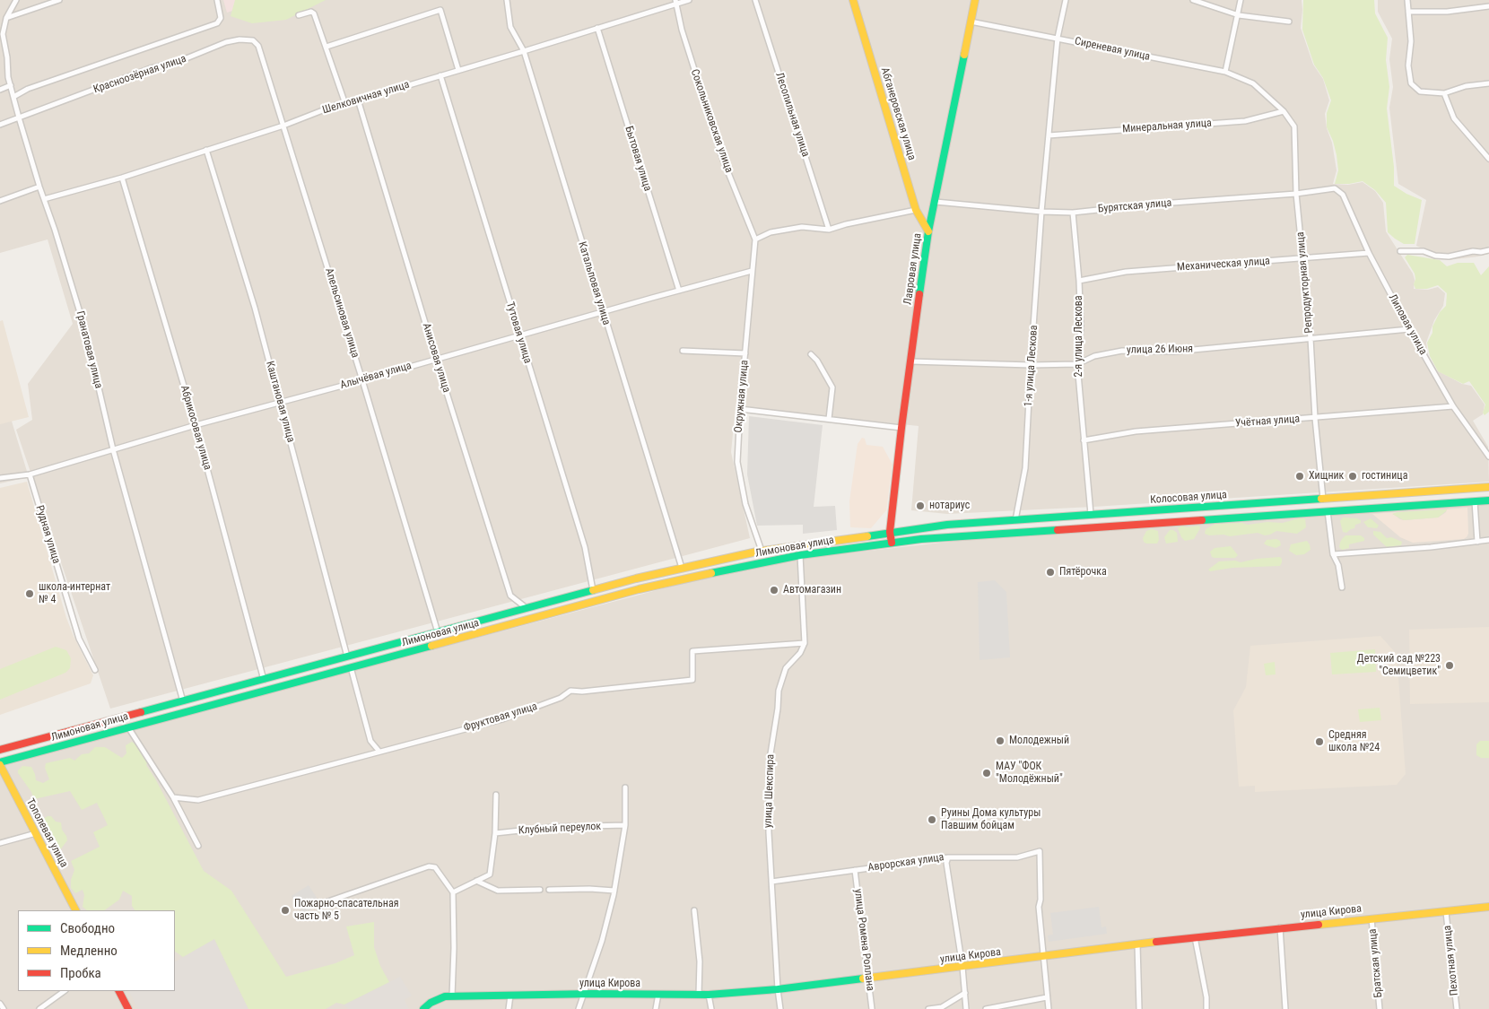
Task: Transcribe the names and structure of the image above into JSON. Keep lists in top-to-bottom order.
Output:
{
  "streets": {
    "main road": [
      "Абганеровская улица",
      "Лавровая улица",
      "Колосовая улица",
      "Лимоновая улица",
      "Тополевая улица",
      "улица Кирова"
    ],
    "street": [
      "Сиреневая улица",
      "Красноозёрная улица",
      "Шелковичная улица",
      "Лесопильная улица",
      "Сокольниковская улица",
      "Минеральная улица",
      "Бытовая улица",
      "Бурятская улица",
      "Механическая улица",
      "Репродукторная улица",
      "Катальповая улица",
      "Апельсиновая улица",
      "Липовая улица",
      "Тутовая улица",
      "2-я улица Лескова",
      "Гранатовая улица",
      "улица 26 Июня",
      "Анисовая улица",
      "1-я улица Лескова",
      "Алычёвая улица",
      "Окружная улица",
      "Каштановая улица",
      "Учётная улица",
      "Абрикосовая улица",
      "Рудная улица",
      "Фруктовая улица",
      "улица Шекспира",
      "Клубный переулок",
      "Аврорская улица",
      "улица Ромена Роллана",
      "Пехотная улица",
      "Братская улица"
    ]
  },
  "crossings": [
    ["Сиреневая улица", "Лавровая улица"],
    ["Сиреневая улица", "Репродукторная улица"],
    ["Сиреневая улица", "1-я улица Лескова"],
    ["Красноозёрная улица", "Апельсиновая улица"],
    ["Красноозёрная улица", "Гранатовая улица"],
    ["Шелковичная улица", "Сокольниковская улица"],
    ["Шелковичная улица", "Бытовая улица"],
    ["Шелковичная улица", "Катальповая улица"],
    ["Шелковичная улица", "Апельсиновая улица"],
    ["Шелковичная улица", "Тутовая улица"],
    ["Шелковичная улица", "Гранатовая улица"],
    ["Шелковичная улица", "Анисовая улица"],
    ["Шелковичная улица", "Каштановая улица"],
    ["Шелковичная улица", "Абрикосовая улица"],
    ["Абганеровская улица", "Лавровая улица"],
    ["Сокольниковская улица", "Окружная улица"],
    ["Минеральная улица", "Репродукторная улица"],
    ["Минеральная улица", "1-я улица Лескова"],
    ["Бытовая улица", "Алычёвая улица"],
    ["Бурятская улица", "Лавровая улица"],
    ["Бурятская улица", "Репродукторная улица"],
    ["Бурятская улица", "Липовая улица"],
    ["Бурятская улица", "2-я улица Лескова"],
    ["Бурятская улица", "1-я улица Лескова"],
    ["Механическая улица", "Репродукторная улица"],
    ["Механическая улица", "Липовая улица"],
    ["Механическая улица", "2-я улица Лескова"],
    ["Лавровая улица", "улица 26 Июня"],
    ["Лавровая улица", "Колосовая улица"],
    ["Лавровая улица", "Лимоновая улица"],
    ["Репродукторная улица", "улица 26 Июня"],
    ["Репродукторная улица", "Учётная улица"],
    ["Репродукторная улица", "Колосовая улица"],
    ["Катальповая улица", "Алычёвая улица"],
    ["Катальповая улица", "Лимоновая улица"],
    ["Апельсиновая улица", "Алычёвая улица"],
    ["Апельсиновая улица", "Лимоновая улица"],
    ["Липовая улица", "улица 26 Июня"],
    ["Липовая улица", "Учётная улица"],
    ["Тутовая улица", "Алычёвая улица"],
    ["Тутовая улица", "Лимоновая улица"],
    ["2-я улица Лескова", "улица 26 Июня"],
    ["2-я улица Лескова", "Учётная улица"],
    ["2-я улица Лескова", "Колосовая улица"],
    ["Гранатовая улица", "Алычёвая улица"],
    ["Гранатовая улица", "Лимоновая улица"],
    ["улица 26 Июня", "1-я улица Лескова"],
    ["Анисовая улица", "Алычёвая улица"],
    ["Анисовая улица", "Лимоновая улица"],
    ["1-я улица Лескова", "Колосовая улица"],
    ["Алычёвая улица", "Окружная улица"],
    ["Алычёвая улица", "Каштановая улица"],
    ["Алычёвая улица", "Абрикосовая улица"],
    ["Алычёвая улица", "Рудная улица"],
    ["Окружная улица", "Лимоновая улица"],
    ["Каштановая улица", "Лимоновая улица"],
    ["Абрикосовая улица", "Лимоновая улица"],
    ["Колосовая улица", "Лимоновая улица"],
    ["Лимоновая улица", "Тополевая улица"],
    ["Фруктовая улица", "улица Шекспира"],
    ["улица Шекспира", "Аврорская улица"],
    ["улица Шекспира", "улица Кирова"],
    ["Аврорская улица", "улица Кирова"],
    ["Аврорская улица", "улица Ромена Роллана"],
    ["улица Кирова", "улица Ромена Роллана"],
    ["улица Кирова", "Пехотная улица"],
    ["улица Кирова", "Братская улица"]
  ],
  "places": [
    "Хищник",
    "гостиница",
    "нотариус",
    "Пятёрочка",
    "Автомагазин",
    "школа-интернат № 4",
    "Детский сад №223 \"Семицветик\"",
    "Молодежный",
    "Средняя школа №24",
    "МАУ \"ФОК \"Молодёжный\"",
    "Руины Дома культуры Павшим бойцам",
    "Пожарно-спасательная часть № 5"
  ],
  "legend": ["Свободно", "Медленно", "Пробка"]
}
